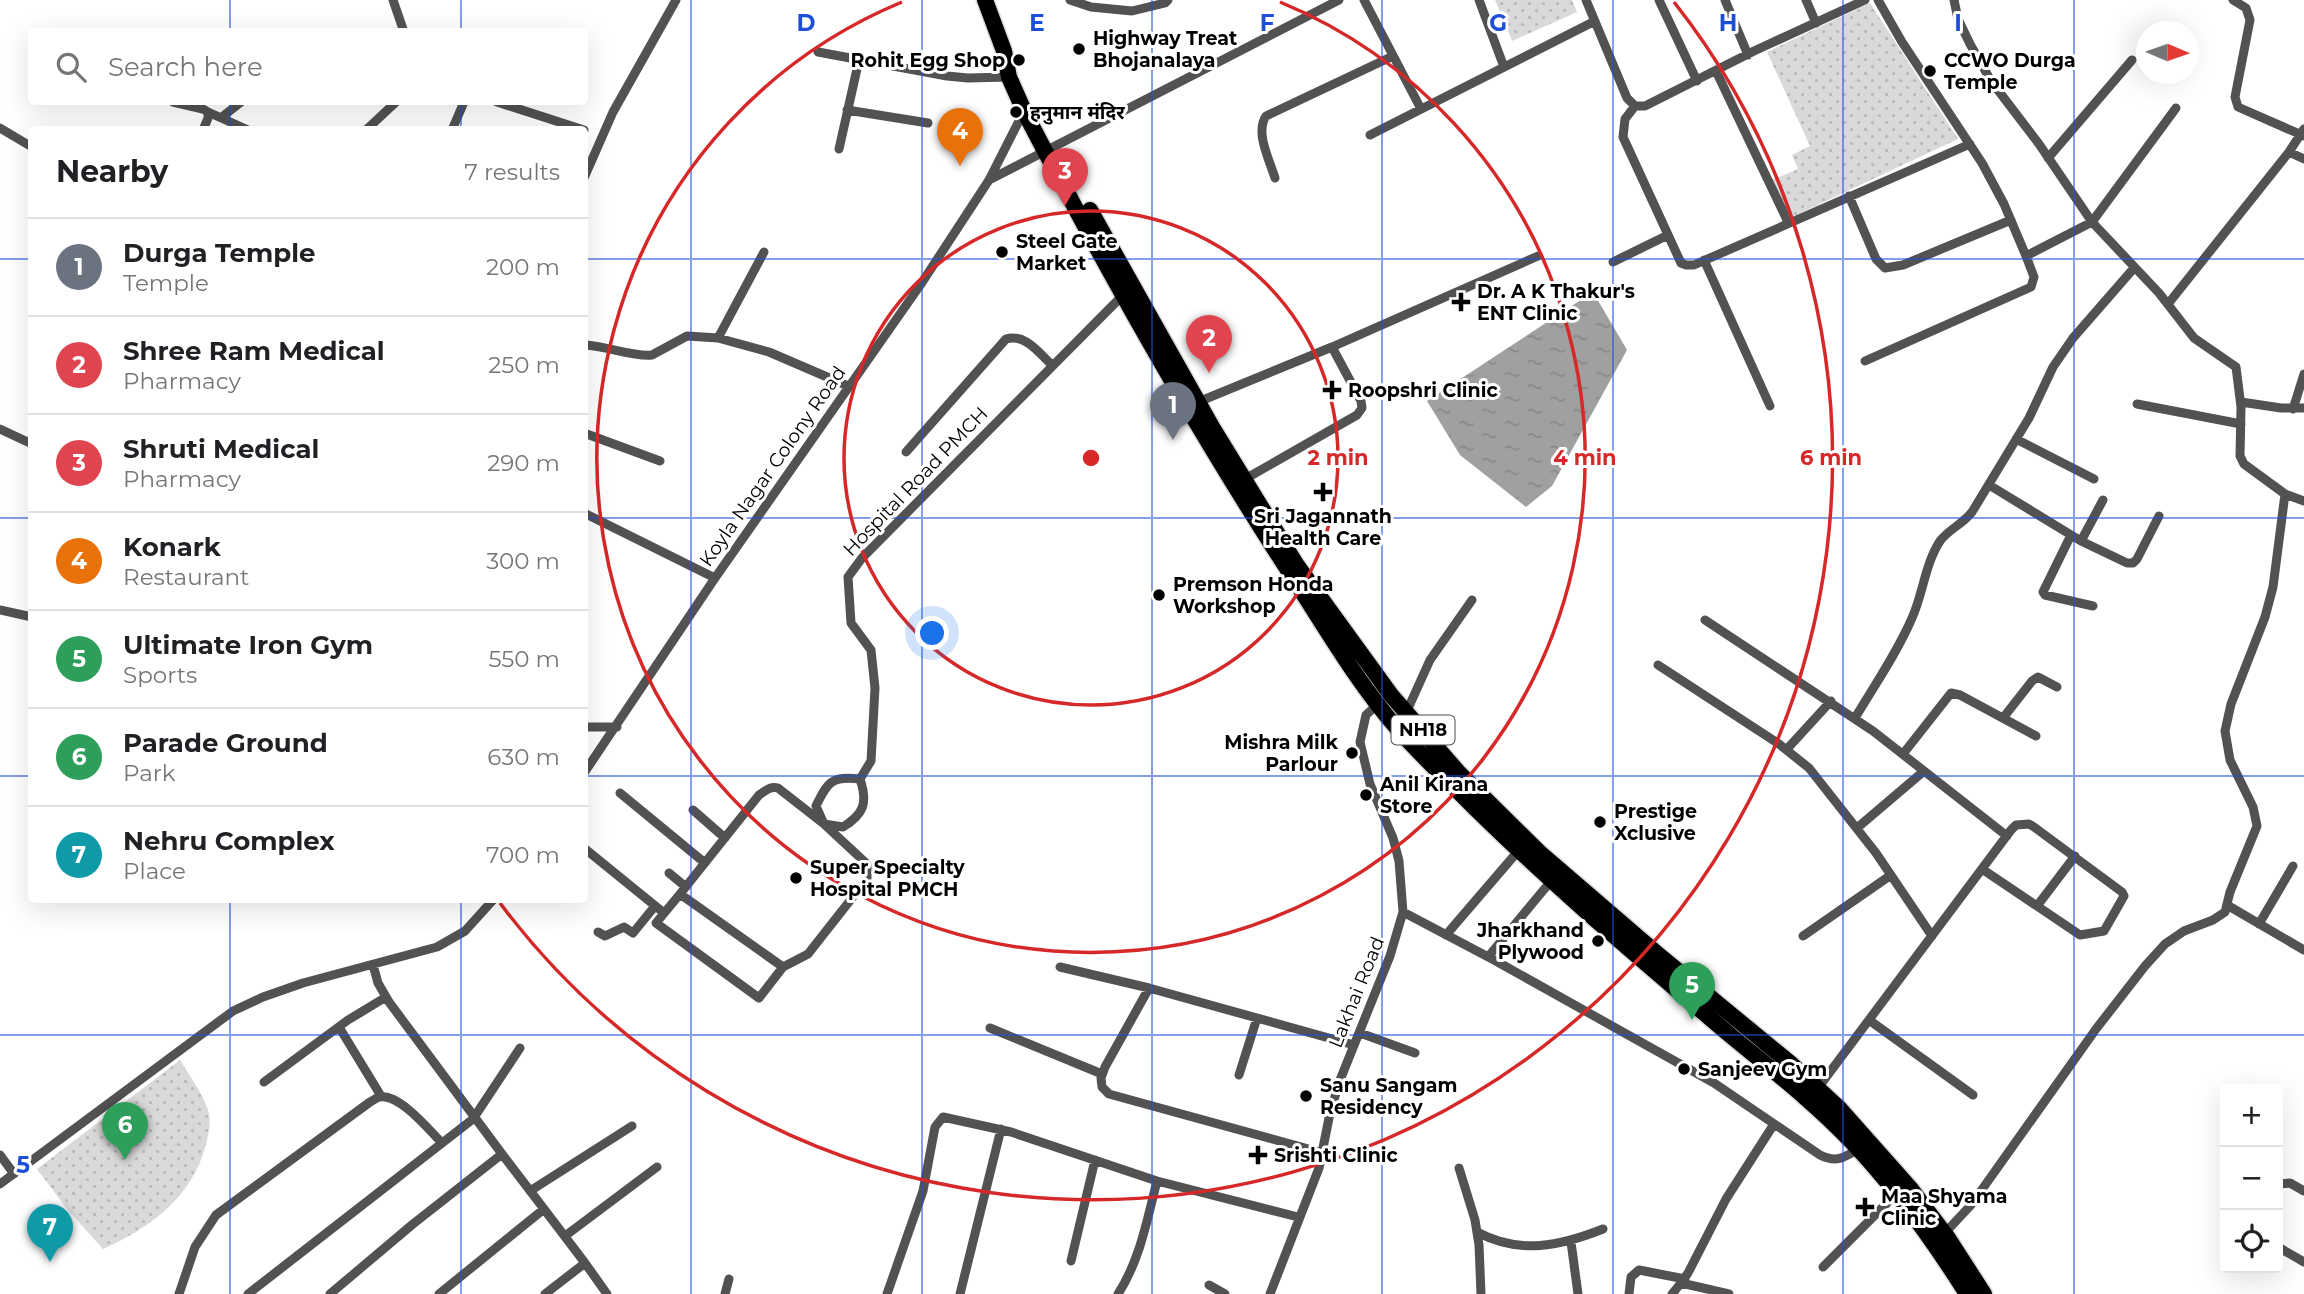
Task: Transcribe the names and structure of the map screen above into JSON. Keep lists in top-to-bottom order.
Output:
{
  "streets": {
    "highway": ["NH18"],
    "street": ["Koyla Nagar Colony Road", "Hospital Road PMCH", "Lakhai Road"]
  },
  "crossings": [
    ["Koyla Nagar Colony Road", "NH18"],
    ["Hospital Road PMCH", "NH18"],
    ["NH18", "Lakhai Road"]
  ],
  "places": {
    "other": [
      "Highway Treat Bhojanalaya",
      "Rohit Egg Shop",
      "CCWO Durga Temple",
      "हनुमान मंदिर",
      "Steel Gate Market",
      "Premson Honda Workshop",
      "Mishra Milk Parlour",
      "Anil Kirana Store",
      "Prestige Xclusive",
      "Super Specialty Hospital PMCH",
      "Jharkhand Plywood",
      "Sanjeev Gym",
      "Sanu Sangam Residency"
    ],
    "health": [
      "Dr. A K Thakur's ENT Clinic",
      "Roopshri Clinic",
      "Sri Jagannath Health Care",
      "Srishti Clinic",
      "Maa Shyama Clinic"
    ]
  },
  "north": "right",
  "page": {
    "search": "Search here",
    "pins": [
      "4",
      "3",
      "2",
      "1",
      "5",
      "6",
      "7"
    ],
    "heading": ["Nearby", "7 results"],
    "list": [
      {
        "mark": "1",
        "name": "Durga Temple",
        "note": "Temple",
        "value": "200 m"
      },
      {
        "mark": "2",
        "name": "Shree Ram Medical",
        "note": "Pharmacy",
        "value": "250 m"
      },
      {
        "mark": "3",
        "name": "Shruti Medical",
        "note": "Pharmacy",
        "value": "290 m"
      },
      {
        "mark": "4",
        "name": "Konark",
        "note": "Restaurant",
        "value": "300 m"
      },
      {
        "mark": "5",
        "name": "Ultimate Iron Gym",
        "note": "Sports",
        "value": "550 m"
      },
      {
        "mark": "6",
        "name": "Parade Ground",
        "note": "Park",
        "value": "630 m"
      },
      {
        "mark": "7",
        "name": "Nehru Complex",
        "note": "Place",
        "value": "700 m"
      }
    ],
    "map_buttons": ["+", "−"]
  },
  "grid": {
    "columns": [
      "D",
      "E",
      "F",
      "G",
      "H",
      "I"
    ],
    "rows": ["5"]
  },
  "rings": ["2 min", "4 min", "6 min"]
}
